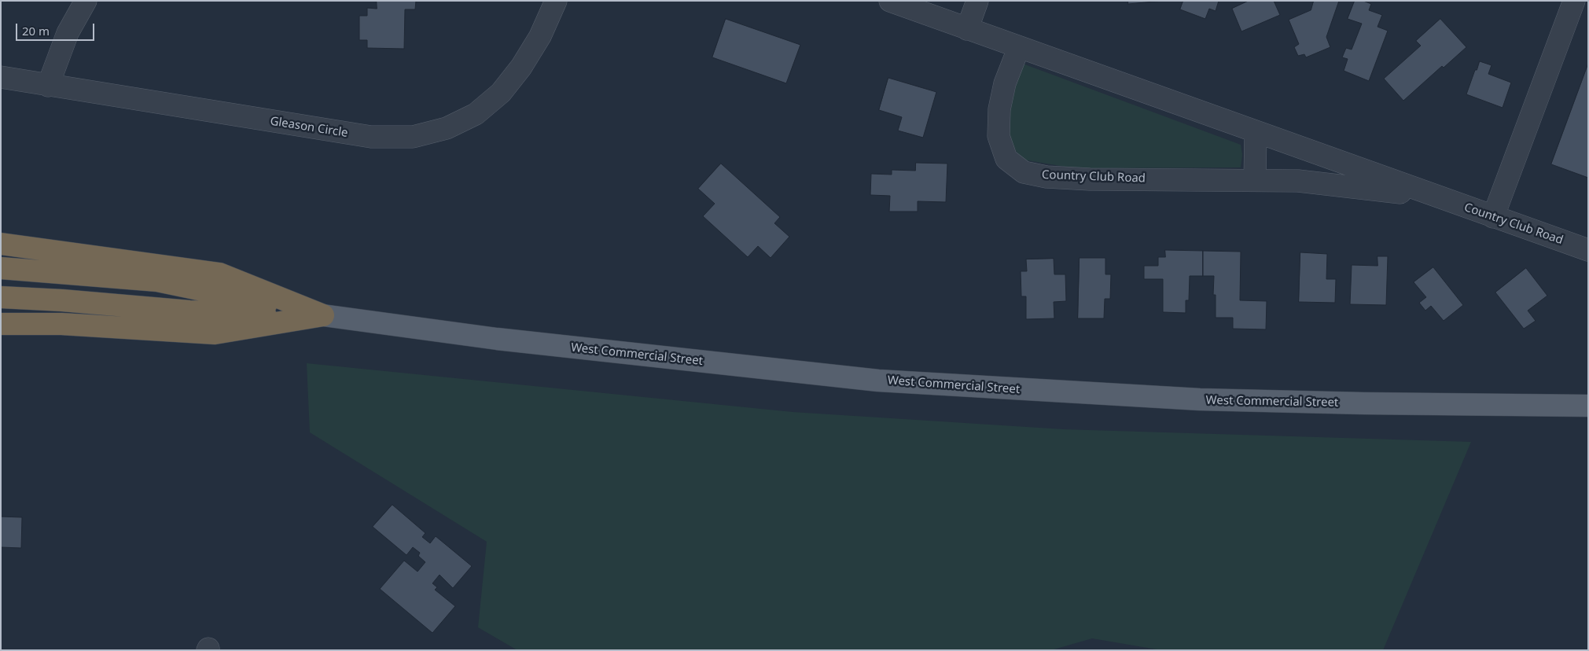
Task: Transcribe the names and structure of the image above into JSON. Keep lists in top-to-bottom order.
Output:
{
  "streets": {
    "main road": ["West Commercial Street"],
    "street": ["Gleason Circle", "Country Club Road"]
  },
  "scale_bar": "20 m"
}
